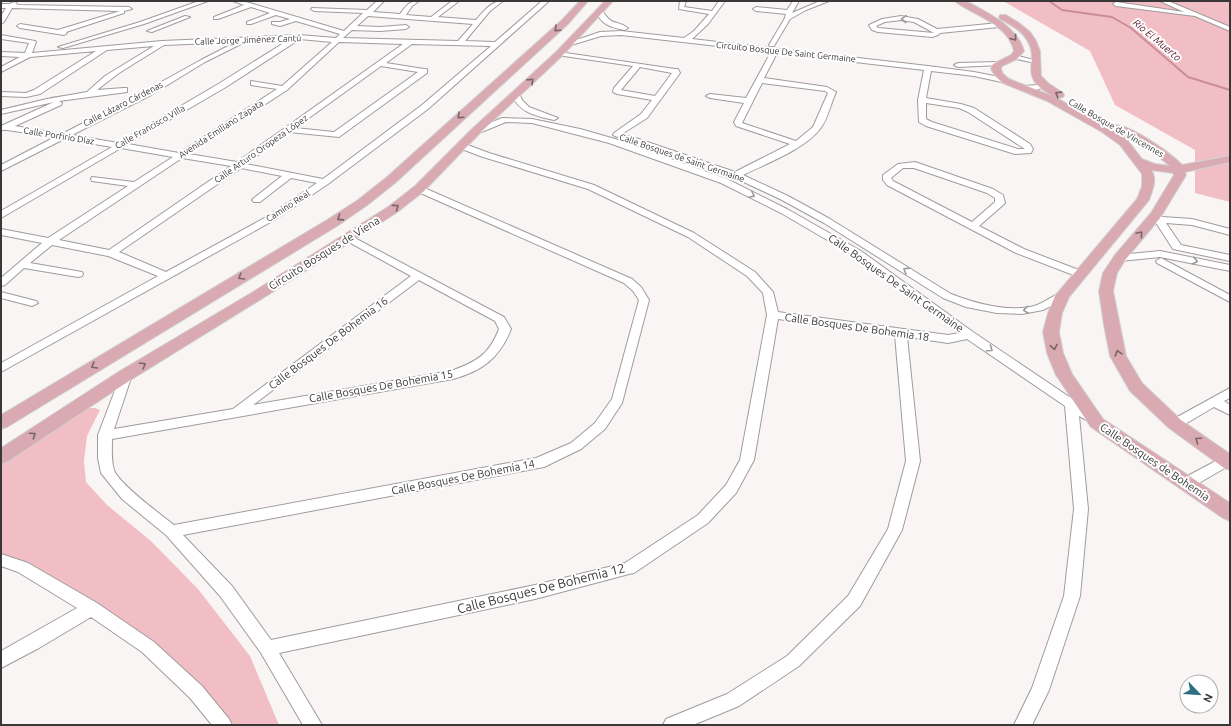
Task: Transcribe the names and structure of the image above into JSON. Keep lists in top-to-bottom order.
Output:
{
  "streets": {
    "main road": ["Calle Bosque de Vincennes", "Circuito Bosques de Viena", "Calle Bosques de Bohemia"],
    "street": [
      "Calle Jorge Jiménez Cantú",
      "Circuito Bosque De Saint Germaine",
      "Calle Lázaro Cárdenas",
      "Calle Francisco Villa",
      "Avenida Emiliano Zapata",
      "Calle Porfirio Díaz",
      "Calle Arturo Oropeza López",
      "Calle Bosques de Saint Germaine",
      "Camino Real",
      "Calle Bosques De Saint Germaine",
      "Calle Bosques De Bohemia 18",
      "Calle Bosques De Bohemia 16",
      "Calle Bosques De Bohemia 15",
      "Calle Bosques De Bohemia 14",
      "Calle Bosques De Bohemia 12"
    ]
  },
  "crossings": [
    ["Calle Jorge Jiménez Cantú", "Calle Lázaro Cárdenas"],
    ["Calle Jorge Jiménez Cantú", "Calle Francisco Villa"],
    ["Calle Jorge Jiménez Cantú", "Avenida Emiliano Zapata"],
    ["Calle Jorge Jiménez Cantú", "Calle Arturo Oropeza López"],
    ["Calle Jorge Jiménez Cantú", "Camino Real"],
    ["Circuito Bosque De Saint Germaine", "Calle Bosque de Vincennes"],
    ["Circuito Bosque De Saint Germaine", "Circuito Bosques de Viena"],
    ["Calle Lázaro Cárdenas", "Calle Porfirio Díaz"],
    ["Calle Francisco Villa", "Calle Porfirio Díaz"],
    ["Calle Bosque de Vincennes", "Calle Bosques de Saint Germaine"],
    ["Calle Bosque de Vincennes", "Calle Bosques de Bohemia"],
    ["Avenida Emiliano Zapata", "Calle Porfirio Díaz"],
    ["Calle Porfirio Díaz", "Calle Arturo Oropeza López"],
    ["Calle Porfirio Díaz", "Camino Real"],
    ["Calle Bosques de Saint Germaine", "Calle Bosques de Bohemia"],
    ["Circuito Bosques de Viena", "Calle Bosques De Saint Germaine"],
    ["Circuito Bosques de Viena", "Calle Bosques De Bohemia 18"],
    ["Circuito Bosques de Viena", "Calle Bosques De Bohemia 15"],
    ["Circuito Bosques de Viena", "Calle Bosques De Bohemia 14"],
    ["Calle Bosques De Saint Germaine", "Calle Bosques De Bohemia 18"],
    ["Calle Bosques De Saint Germaine", "Calle Bosques de Bohemia"],
    ["Calle Bosques De Bohemia 18", "Calle Bosques De Bohemia 12"],
    ["Calle Bosques De Bohemia 16", "Calle Bosques De Bohemia 15"]
  ],
  "one_way": ["Calle Bosques de Saint Germaine"],
  "water": ["Rio El Muerto"],
  "north": "bottom right"
}
